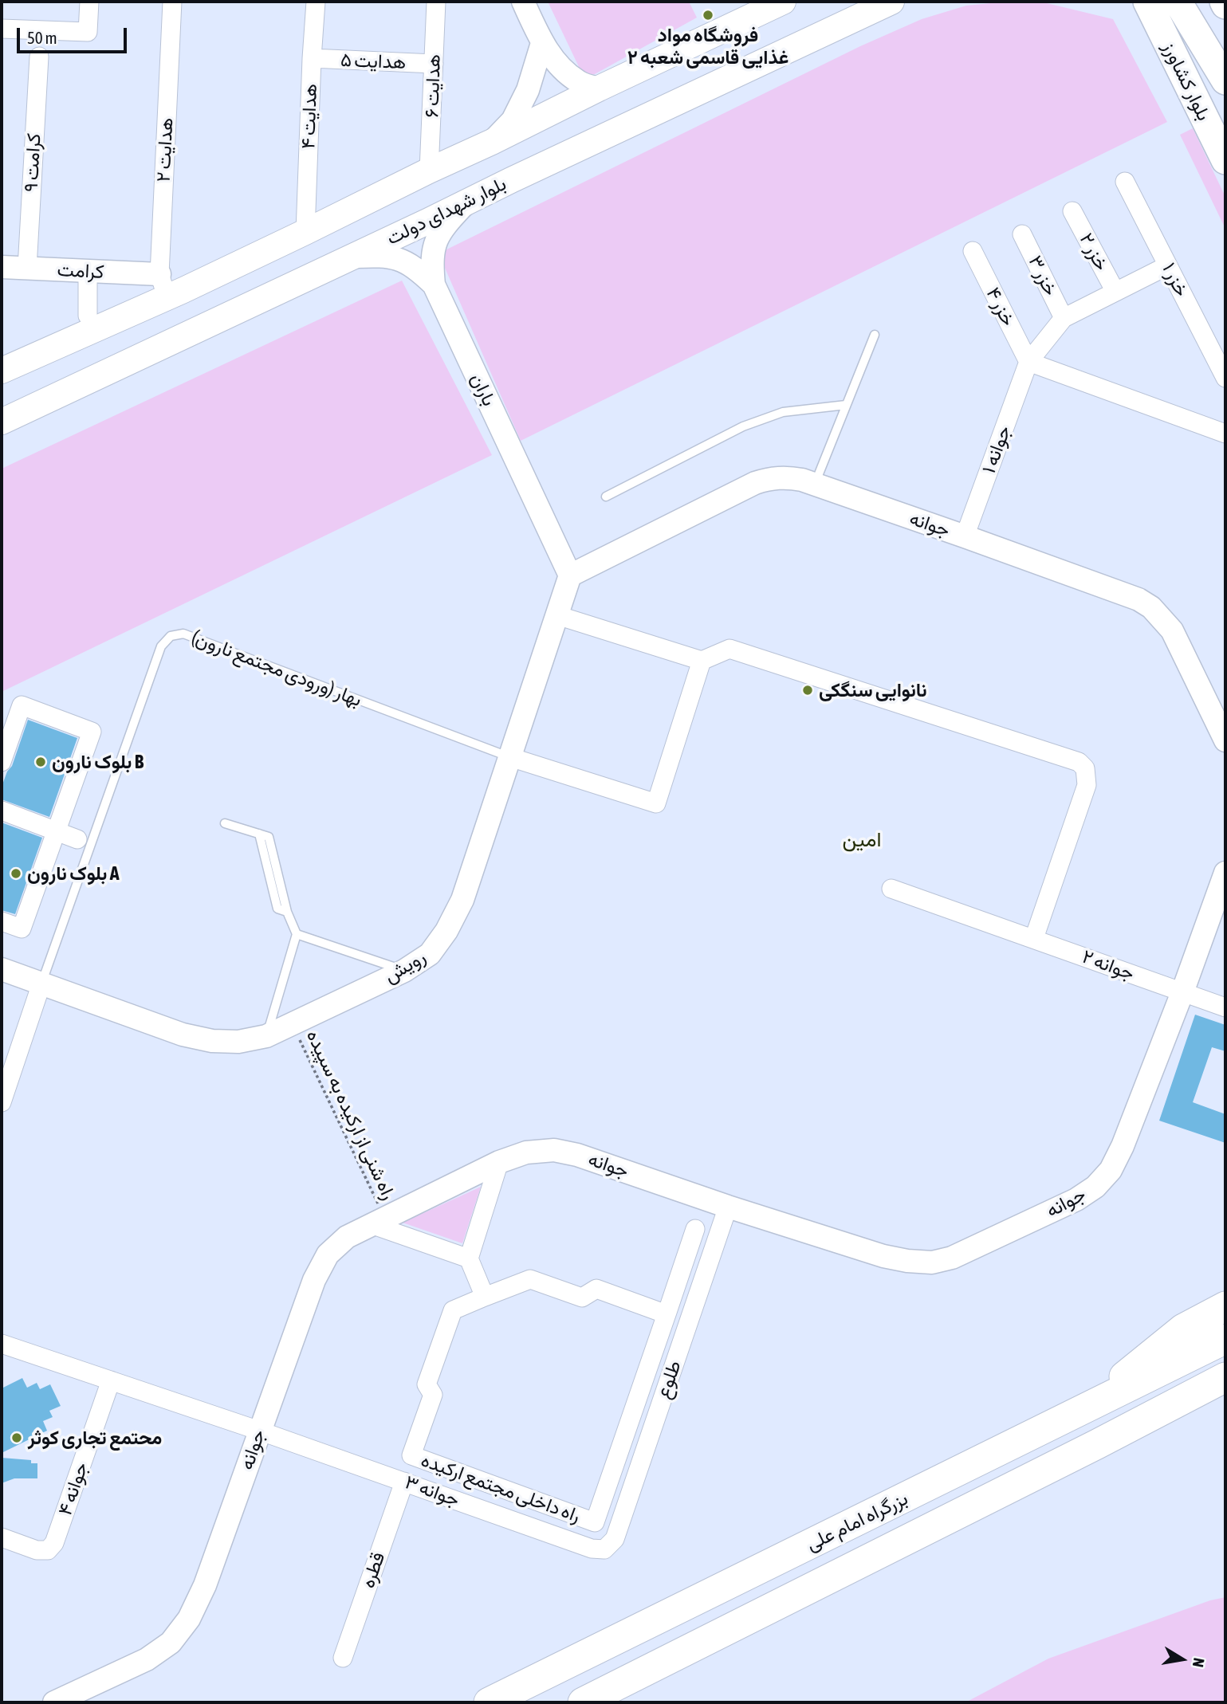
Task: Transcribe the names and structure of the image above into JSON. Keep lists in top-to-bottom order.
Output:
{
  "streets": {
    "highway": ["بزرگراه امام علی"],
    "main road": ["بلوار کشاورز", "بلوار شهدای دولت"],
    "street": [
      "هدایت ۵",
      "هدایت ۶",
      "هدایت ۴",
      "هدایت ۲",
      "کرامت ۹",
      "خزر ۲",
      "کرامت",
      "خزر ۳",
      "خزر ۱",
      "خزر ۴",
      "باران",
      "جوانه ۱",
      "جوانه",
      "جوانه ۲",
      "رویش",
      "طلوع",
      "راه داخلی مجتمع ارکیده",
      "جوانه ۴",
      "جوانه ۳",
      "قطره"
    ],
    "lane": ["بهار (ورودی مجتمع نارون)"],
    "path": ["راه شنی از ارکیده به سپیده"]
  },
  "crossings": [
    ["هدایت ۵", "هدایت ۶"],
    ["هدایت ۵", "هدایت ۴"],
    ["هدایت ۲", "کرامت"],
    ["کرامت ۹", "کرامت"],
    ["بلوار شهدای دولت", "باران"],
    ["خزر ۳", "جوانه ۱"],
    ["خزر ۴", "جوانه ۱"],
    ["باران", "جوانه"],
    ["باران", "رویش"],
    ["جوانه ۱", "جوانه"],
    ["جوانه", "جوانه ۲"],
    ["جوانه", "رویش"],
    ["جوانه", "راه شنی از ارکیده به سپیده"],
    ["جوانه", "طلوع"],
    ["جوانه", "جوانه ۳"],
    ["بهار (ورودی مجتمع نارون)", "رویش"],
    ["رویش", "راه شنی از ارکیده به سپیده"],
    ["طلوع", "جوانه ۳"],
    ["جوانه ۳", "قطره"]
  ],
  "districts": ["امین"],
  "places": [
    "فروشگاه مواد غذایی قاسمی شعبه ۲",
    "نانوایی سنگکی",
    "بلوک نارون B",
    "بلوک نارون A",
    "محتمع تجاری کوثر"
  ],
  "scale_bar": "50 m",
  "north": "right"
}
